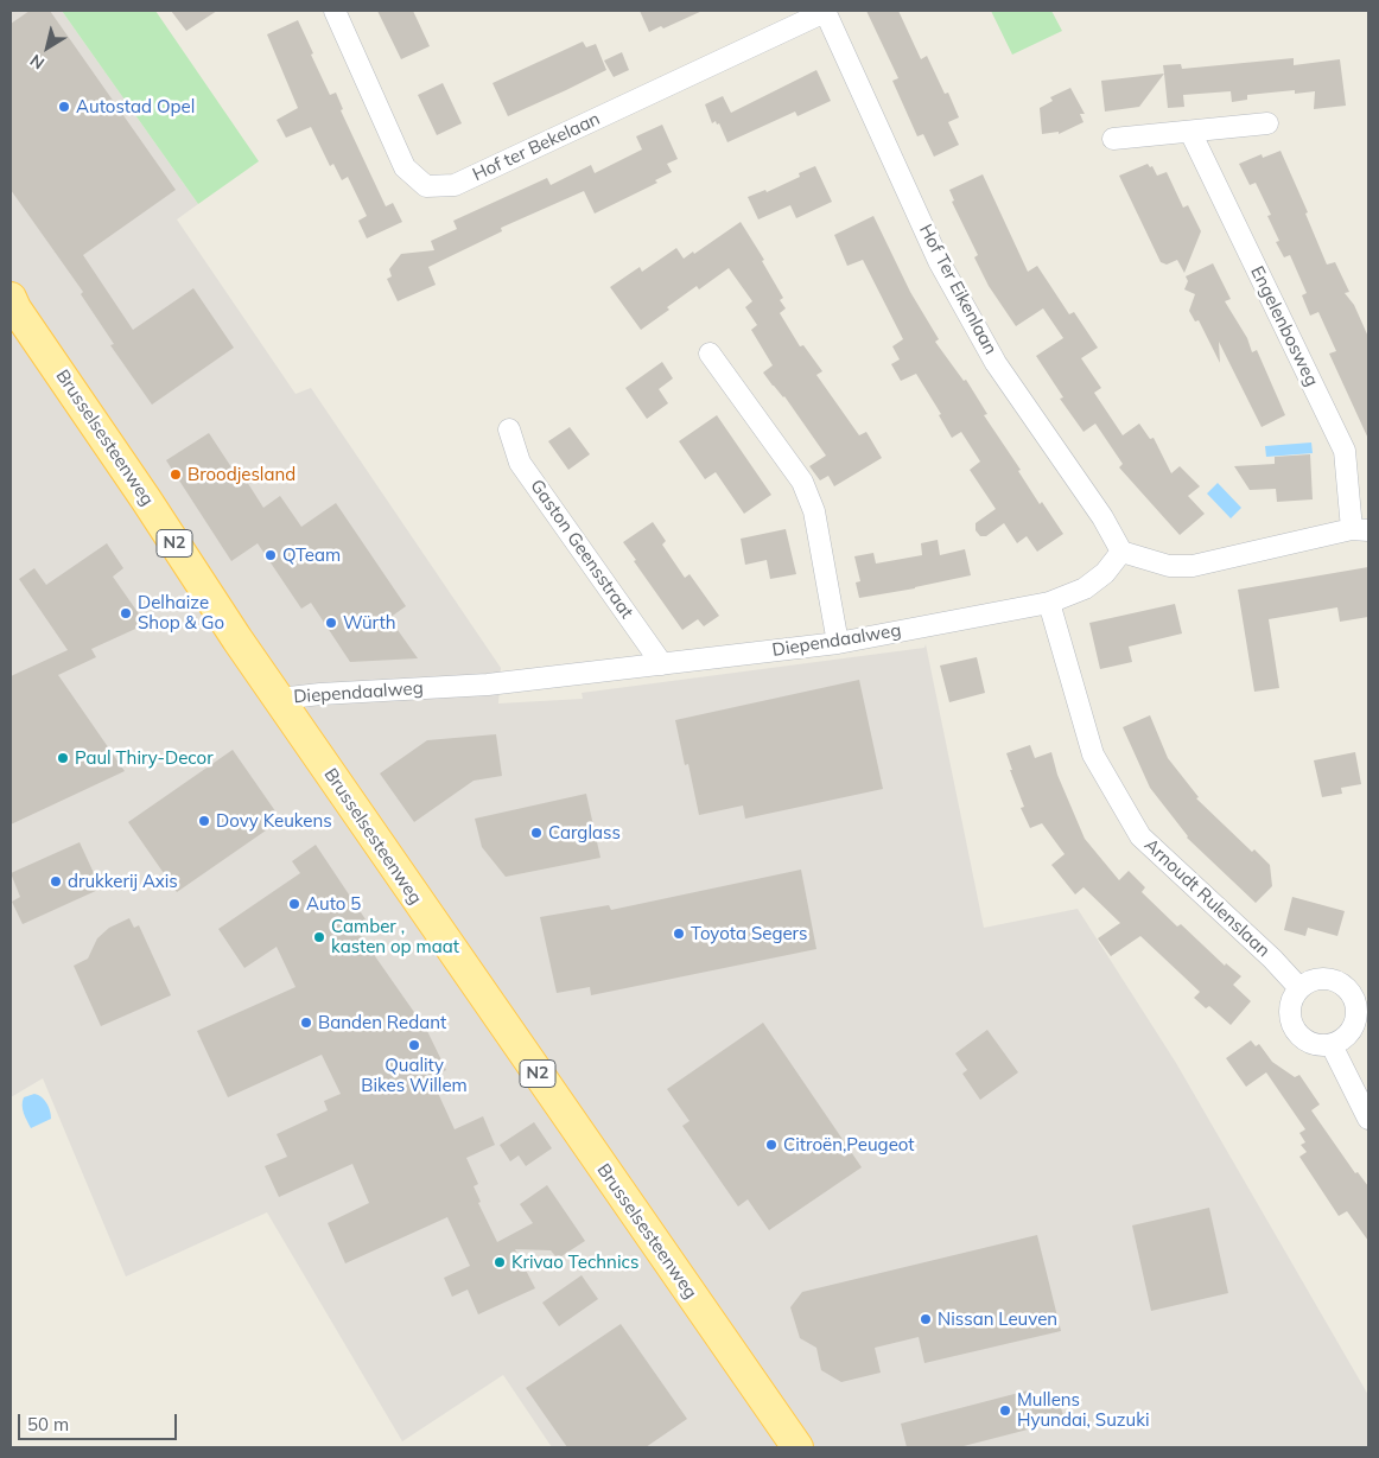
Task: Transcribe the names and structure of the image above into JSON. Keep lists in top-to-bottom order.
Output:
{
  "streets": {
    "main road": ["Brusselsesteenweg", "N2"],
    "street": [
      "Hof ter Bekelaan",
      "Hof Ter Eikenlaan",
      "Engelenbosweg",
      "Gaston Geensstraat",
      "Diependaalweg",
      "Arnoudt Rulenslaan"
    ]
  },
  "crossings": [
    ["Hof ter Bekelaan", "Hof Ter Eikenlaan"],
    ["Hof Ter Eikenlaan", "Diependaalweg"],
    ["Brusselsesteenweg", "Diependaalweg"],
    ["Gaston Geensstraat", "Diependaalweg"],
    ["Diependaalweg", "Arnoudt Rulenslaan"]
  ],
  "places": [
    "Autostad Opel",
    "Broodjesland",
    "QTeam",
    "Delhaize Shop & Go",
    "Würth",
    "Paul Thiry-Decor",
    "Dovy Keukens",
    "Carglass",
    "drukkerij Axis",
    "Auto 5",
    "Toyota Segers",
    "Camber , kasten op maat",
    "Banden Redant",
    "Quality Bikes Willem",
    "Citroën,Peugeot",
    "Krivao Technics",
    "Nissan Leuven",
    "Mullens Hyundai, Suzuki"
  ],
  "scale_bar": "50 m",
  "north": "bottom left"
}
